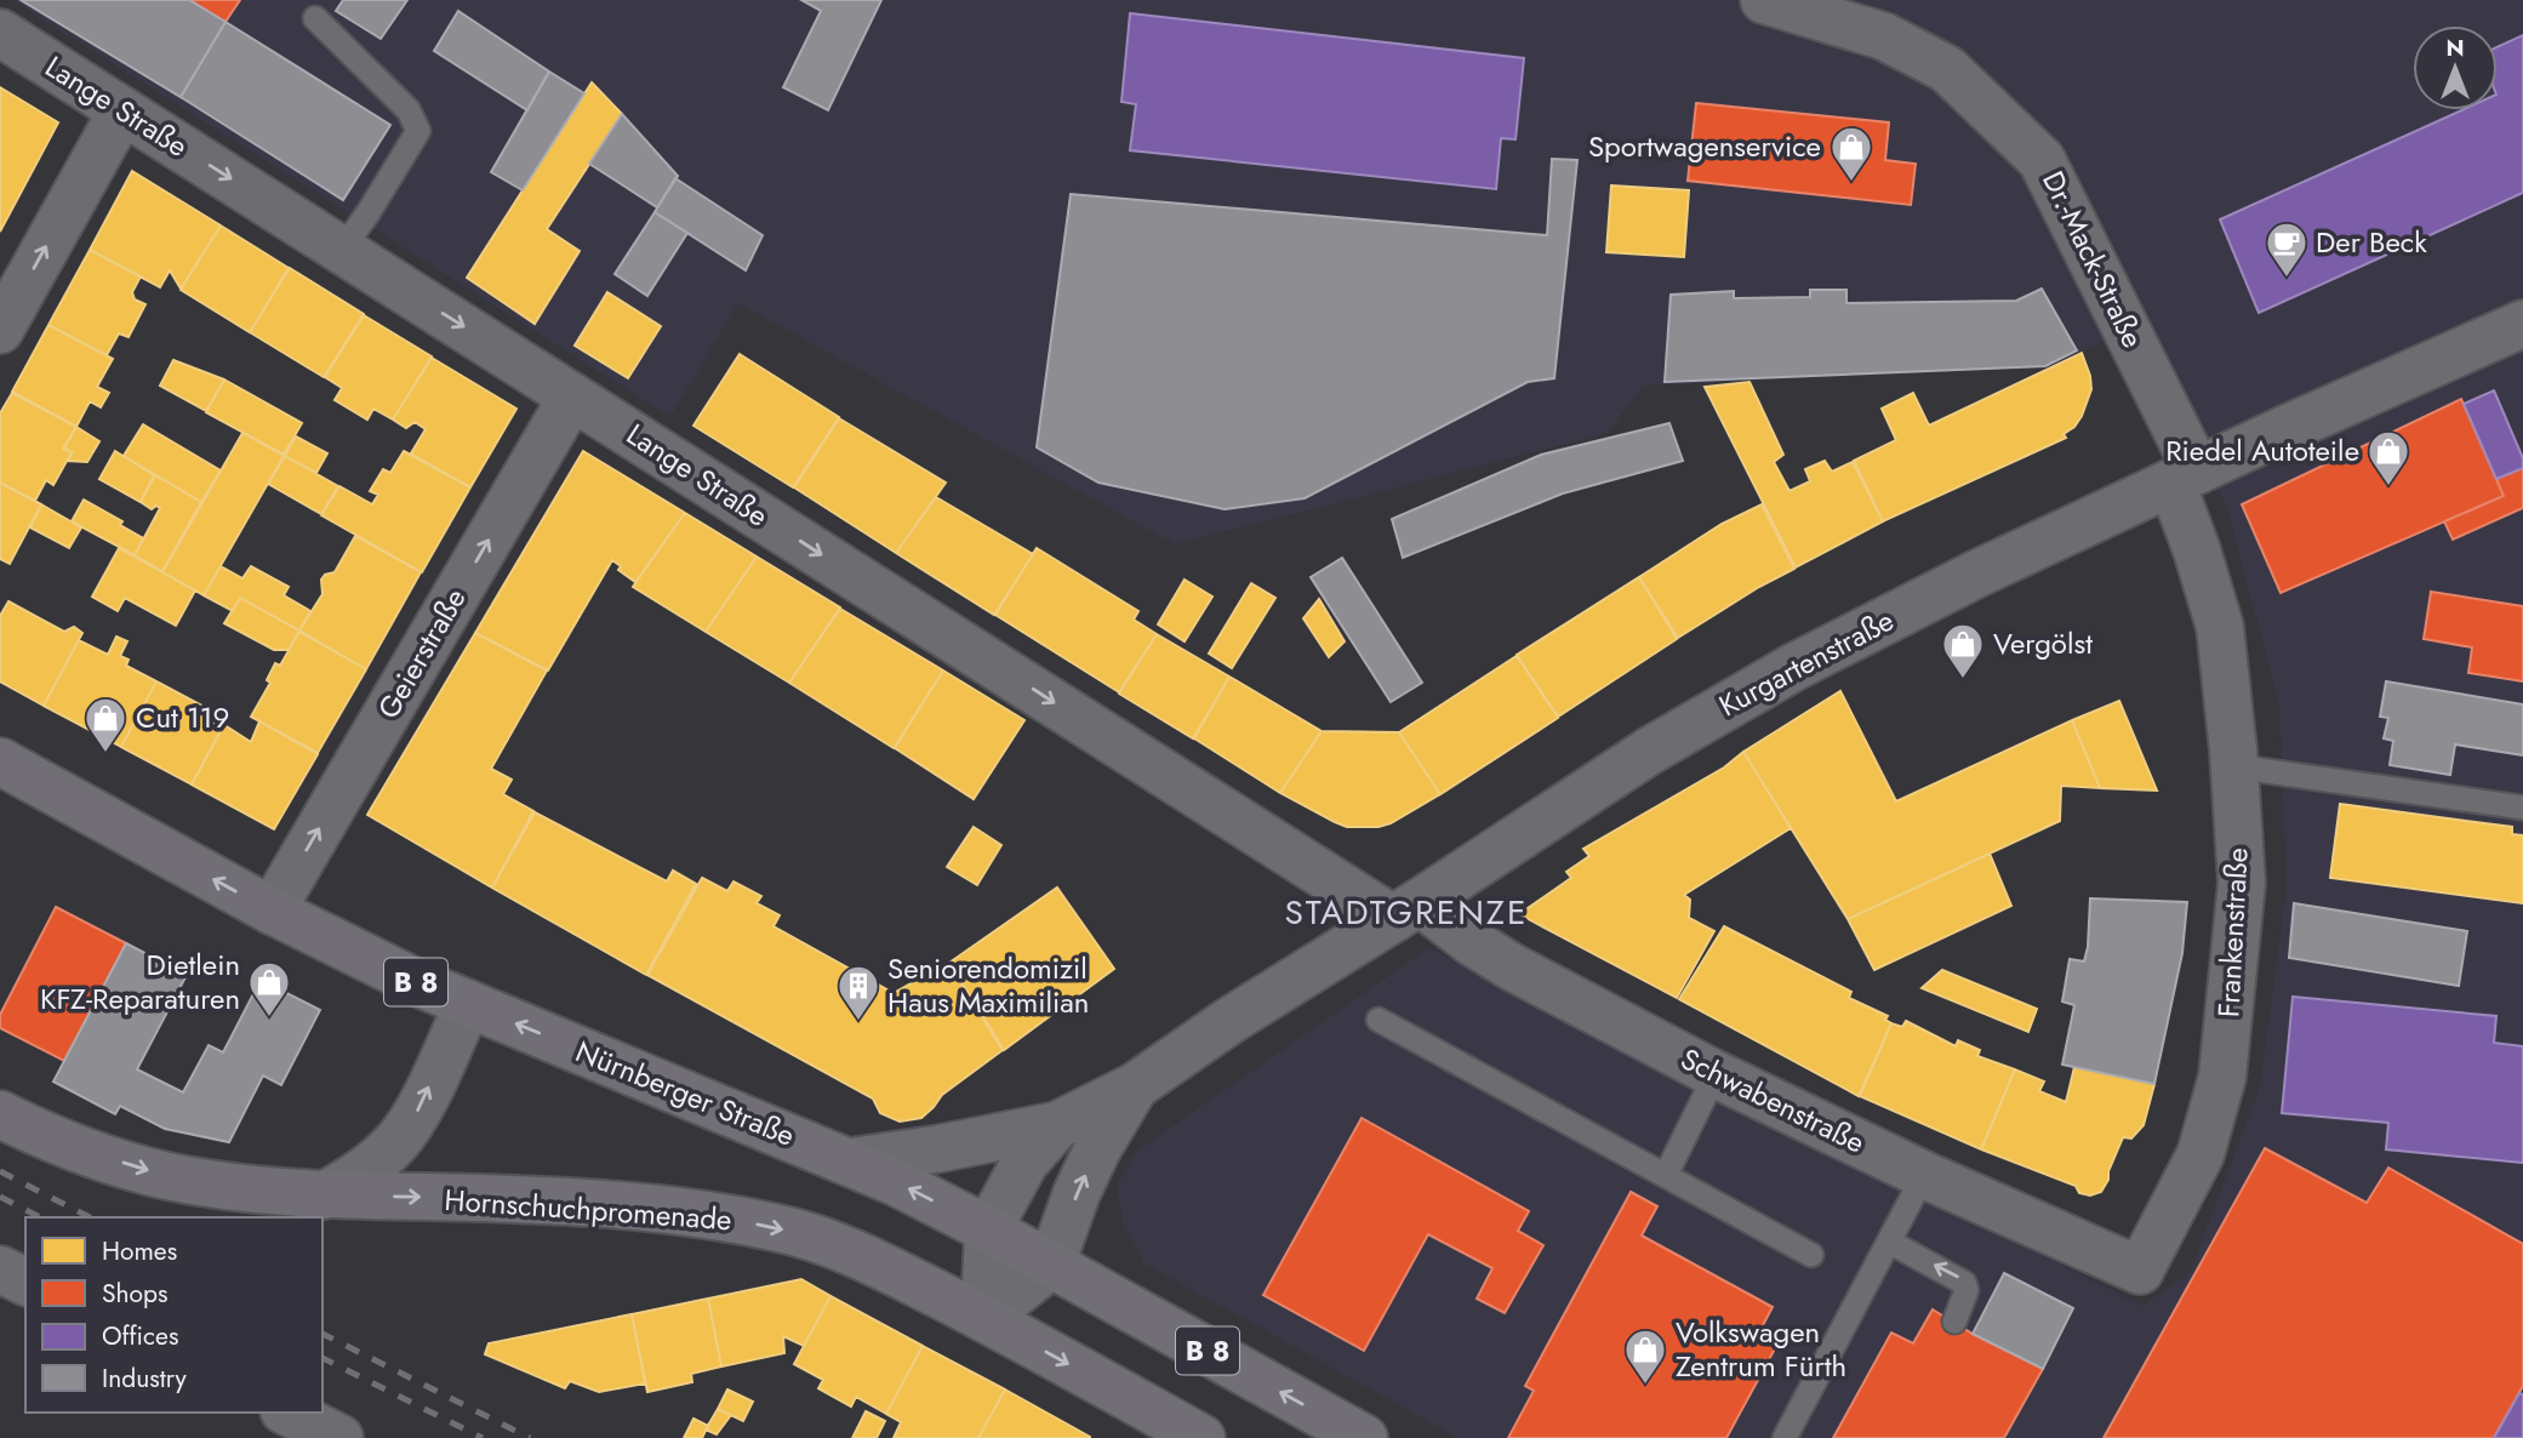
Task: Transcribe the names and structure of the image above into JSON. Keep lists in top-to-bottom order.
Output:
{
  "streets": {
    "main road": ["B 8", "Nürnberger Straße", "Hornschuchpromenade"],
    "street": [
      "Lange Straße",
      "Dr.-Mack-Straße",
      "Geierstraße",
      "Kurgartenstraße",
      "Frankenstraße",
      "Schwabenstraße"
    ]
  },
  "crossings": [
    ["Lange Straße", "Geierstraße"],
    ["Lange Straße", "Kurgartenstraße"],
    ["Lange Straße", "Schwabenstraße"],
    ["Dr.-Mack-Straße", "Kurgartenstraße"],
    ["Dr.-Mack-Straße", "Frankenstraße"],
    ["Geierstraße", "Nürnberger Straße"],
    ["Kurgartenstraße", "Frankenstraße"],
    ["Kurgartenstraße", "B 8"],
    ["Kurgartenstraße", "Nürnberger Straße"],
    ["Kurgartenstraße", "Schwabenstraße"],
    ["Kurgartenstraße", "Hornschuchpromenade"],
    ["Frankenstraße", "Schwabenstraße"],
    ["B 8", "Hornschuchpromenade"]
  ],
  "one_way": [
    "Lange Straße",
    "Geierstraße",
    "Nürnberger Straße",
    "Hornschuchpromenade"
  ],
  "districts": ["STADTGRENZE"],
  "places": {
    "shop": [
      "Sportwagenservice",
      "Riedel Autoteile",
      "Vergölst",
      "Cut 119",
      "Dietlein KFZ-Reparaturen",
      "Volkswagen Zentrum Fürth"
    ],
    "cafe": ["Der Beck"],
    "building": ["Seniorendomizil Haus Maximilian"]
  },
  "legend": [
    "Homes",
    "Shops",
    "Offices",
    "Industry"
  ],
  "north": "top"
}
